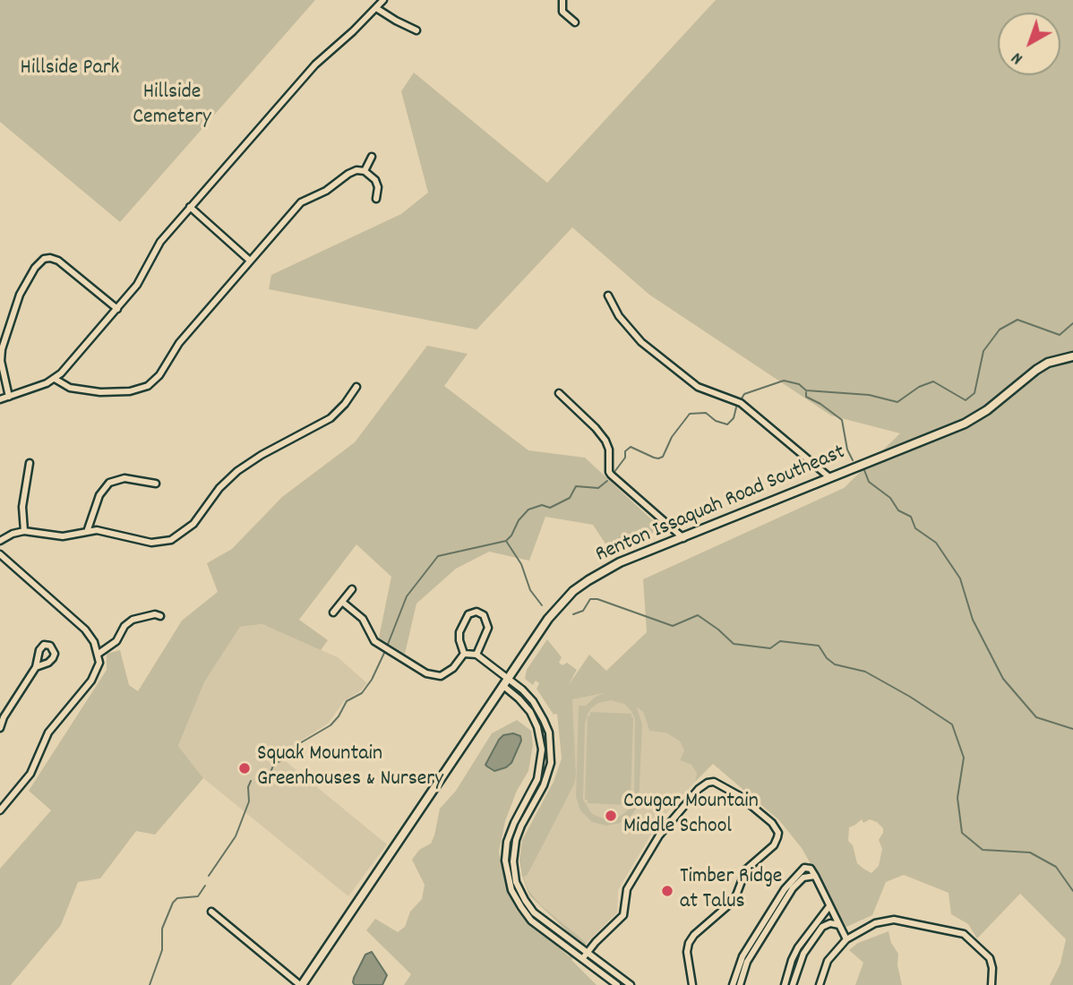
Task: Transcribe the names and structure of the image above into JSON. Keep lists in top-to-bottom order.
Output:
{
  "streets": {
    "main road": ["Renton Issaquah Road Southeast"]
  },
  "parks": ["Hillside Park", "Hillside Cemetery"],
  "places": ["Squak Mountain Greenhouses & Nursery", "Cougar Mountain Middle School", "Timber Ridge at Talus"],
  "north": "bottom left"
}
